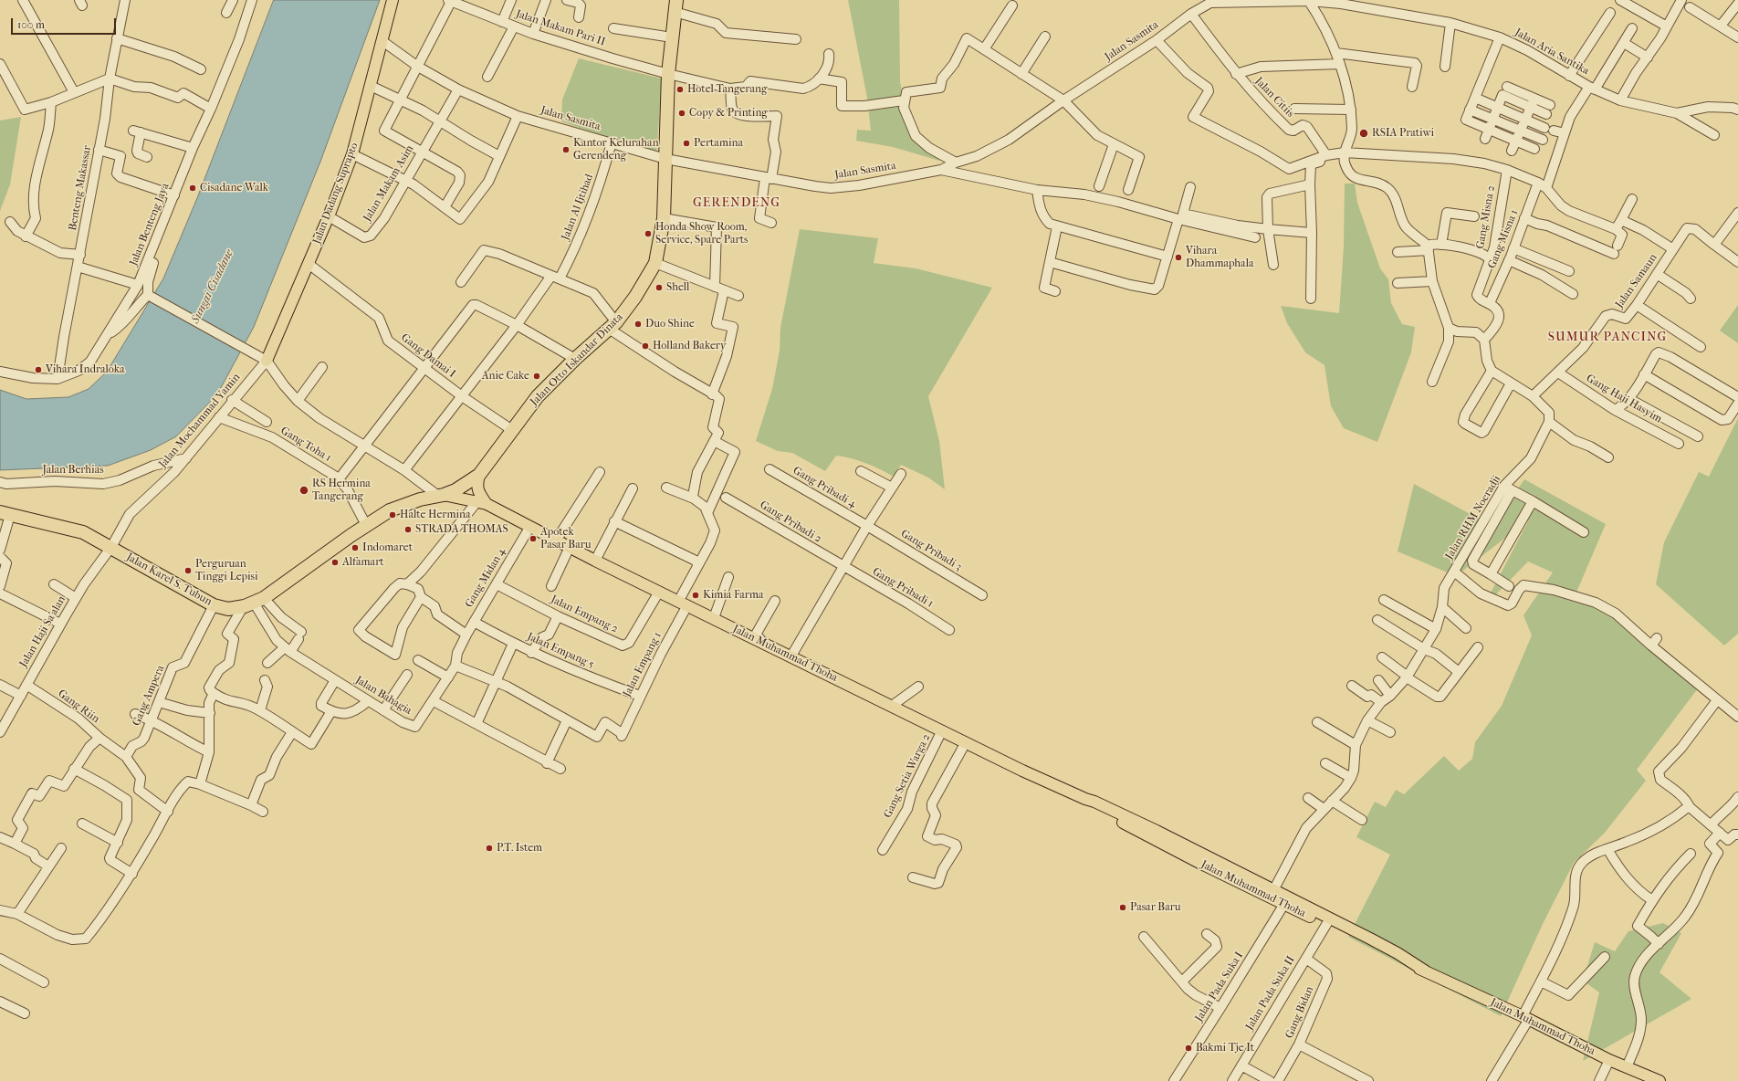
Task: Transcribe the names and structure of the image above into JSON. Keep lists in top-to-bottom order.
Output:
{
  "streets": {
    "highway": ["Jalan Otto Iskandar Dinata", "Jalan Karel S. Tubun"],
    "main road": ["Jalan Dadang Suprapto", "Jalan Muhammad Thoha"],
    "street": [
      "Jalan Makam Pari II",
      "Jalan Sasmita",
      "Jalan Aria Santika",
      "Jalan Citiis",
      "Jalan Makam Asim",
      "Benteng Makassar",
      "Jalan Al Ijtihad",
      "Gang Misna 2",
      "Jalan Benteng Jaya",
      "Gang Misna 1",
      "Jalan Samaun",
      "Gang Damai I",
      "Gang Haji Hasyim",
      "Jalan Mochammad Yamin",
      "Gang Toha 1",
      "Jalan Berhias",
      "Gang Pribadi 4",
      "Jalan RHM Noeradji",
      "Gang Pribadi 2",
      "Gang Pribadi 3",
      "Gang Midan 4",
      "Gang Pribadi 1",
      "Jalan Empang 2",
      "Jalan Haji Sa'alan",
      "Jalan Empang 5",
      "Jalan Empang 1",
      "Gang Ampera",
      "Jalan Bahagia",
      "Gang Riin",
      "Gang Setia Warga 2",
      "Jalan Pada Suka I",
      "Jalan Pada Suka II",
      "Gang Bidan"
    ]
  },
  "crossings": [
    ["Jalan Makam Pari II", "Jalan Otto Iskandar Dinata"],
    ["Jalan Sasmita", "Jalan Aria Santika"],
    ["Jalan Sasmita", "Jalan Citiis"],
    ["Jalan Sasmita", "Jalan Makam Asim"],
    ["Jalan Sasmita", "Jalan Dadang Suprapto"],
    ["Jalan Sasmita", "Jalan Al Ijtihad"],
    ["Jalan Sasmita", "Jalan Otto Iskandar Dinata"],
    ["Jalan Makam Asim", "Jalan Dadang Suprapto"],
    ["Benteng Makassar", "Jalan Benteng Jaya"],
    ["Jalan Dadang Suprapto", "Gang Damai I"],
    ["Jalan Dadang Suprapto", "Jalan Mochammad Yamin"],
    ["Jalan Al Ijtihad", "Gang Damai I"],
    ["Gang Misna 2", "Gang Misna 1"],
    ["Jalan Samaun", "Gang Haji Hasyim"],
    ["Gang Damai I", "Jalan Otto Iskandar Dinata"],
    ["Jalan Otto Iskandar Dinata", "Jalan Muhammad Thoha"],
    ["Jalan Mochammad Yamin", "Gang Toha 1"],
    ["Jalan Mochammad Yamin", "Jalan Berhias"],
    ["Jalan Mochammad Yamin", "Jalan Karel S. Tubun"],
    ["Jalan Mochammad Yamin", "Jalan Haji Sa'alan"],
    ["Gang Pribadi 4", "Gang Pribadi 3"],
    ["Jalan RHM Noeradji", "Jalan Muhammad Thoha"],
    ["Gang Pribadi 2", "Gang Pribadi 1"],
    ["Gang Midan 4", "Jalan Empang 2"],
    ["Gang Midan 4", "Jalan Empang 5"],
    ["Gang Midan 4", "Jalan Muhammad Thoha"],
    ["Gang Midan 4", "Jalan Bahagia"],
    ["Jalan Karel S. Tubun", "Jalan Haji Sa'alan"],
    ["Jalan Karel S. Tubun", "Gang Ampera"],
    ["Jalan Karel S. Tubun", "Jalan Bahagia"],
    ["Jalan Empang 2", "Jalan Muhammad Thoha"],
    ["Jalan Haji Sa'alan", "Gang Riin"],
    ["Jalan Empang 5", "Jalan Empang 1"],
    ["Jalan Empang 5", "Jalan Bahagia"],
    ["Jalan Muhammad Thoha", "Jalan Empang 1"],
    ["Jalan Muhammad Thoha", "Gang Setia Warga 2"],
    ["Jalan Muhammad Thoha", "Jalan Pada Suka I"],
    ["Jalan Muhammad Thoha", "Jalan Pada Suka II"],
    ["Jalan Pada Suka II", "Gang Bidan"]
  ],
  "districts": ["GERENDENG", "SUMUR PANCING"],
  "water": ["Sungai Cisadane"],
  "places": [
    "Hotel Tangerang",
    "Copy & Printing",
    "RSIA Pratiwi",
    "Pertamina",
    "Kantor Kelurahan Gerendeng",
    "Cisadane Walk",
    "Honda Show Room, Service, Spare Parts",
    "Vihara Dhammaphala",
    "Shell",
    "Duo Shine",
    "Holland Bakery",
    "Vihara Indraloka",
    "Anie Cake",
    "RS Hermina Tangerang",
    "Halte Hermina",
    "STRADA THOMAS",
    "Apotek Pasar Baru",
    "Indomaret",
    "Alfamart",
    "Perguruan Tinggi Lepisi",
    "Kimia Farma",
    "P.T. Istem",
    "Pasar Baru",
    "Bakmi Tje It"
  ],
  "scale_bar": "100 m"
}
